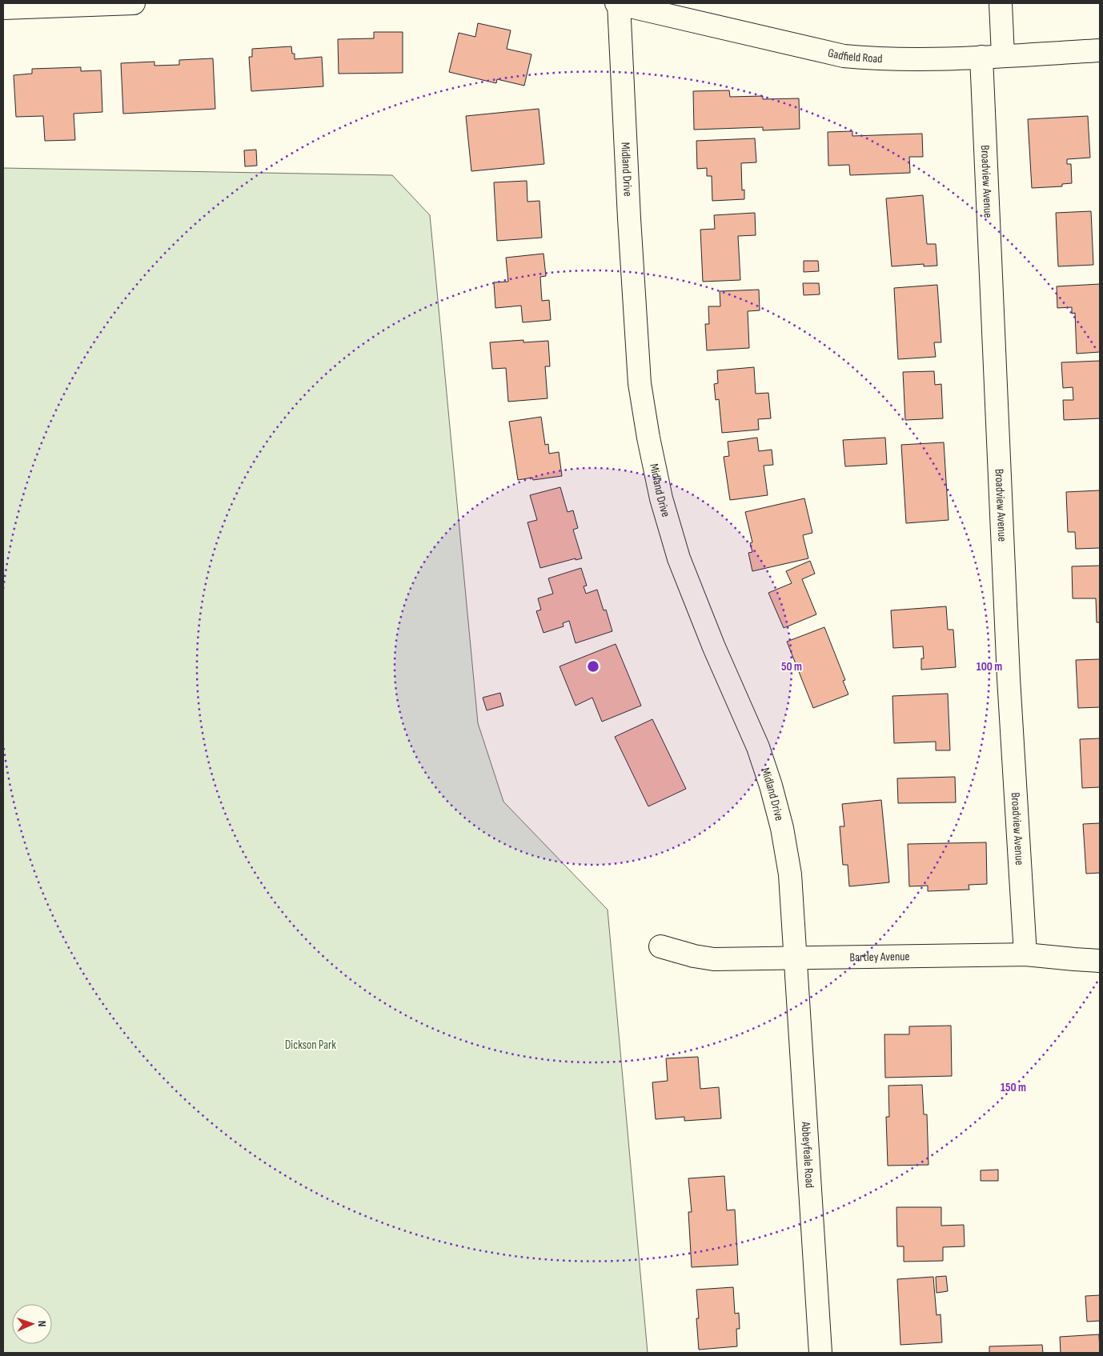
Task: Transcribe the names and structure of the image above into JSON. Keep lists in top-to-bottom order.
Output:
{
  "streets": {
    "street": [
      "Gadfield Road",
      "Midland Drive",
      "Broadview Avenue",
      "Bartley Avenue",
      "Abbeyfeale Road"
    ]
  },
  "crossings": [
    ["Gadfield Road", "Midland Drive"],
    ["Gadfield Road", "Broadview Avenue"],
    ["Midland Drive", "Bartley Avenue"],
    ["Midland Drive", "Abbeyfeale Road"],
    ["Broadview Avenue", "Bartley Avenue"],
    ["Bartley Avenue", "Abbeyfeale Road"]
  ],
  "parks": ["Dickson Park"],
  "north": "right",
  "rings": ["50 m", "100 m", "150 m"]
}
